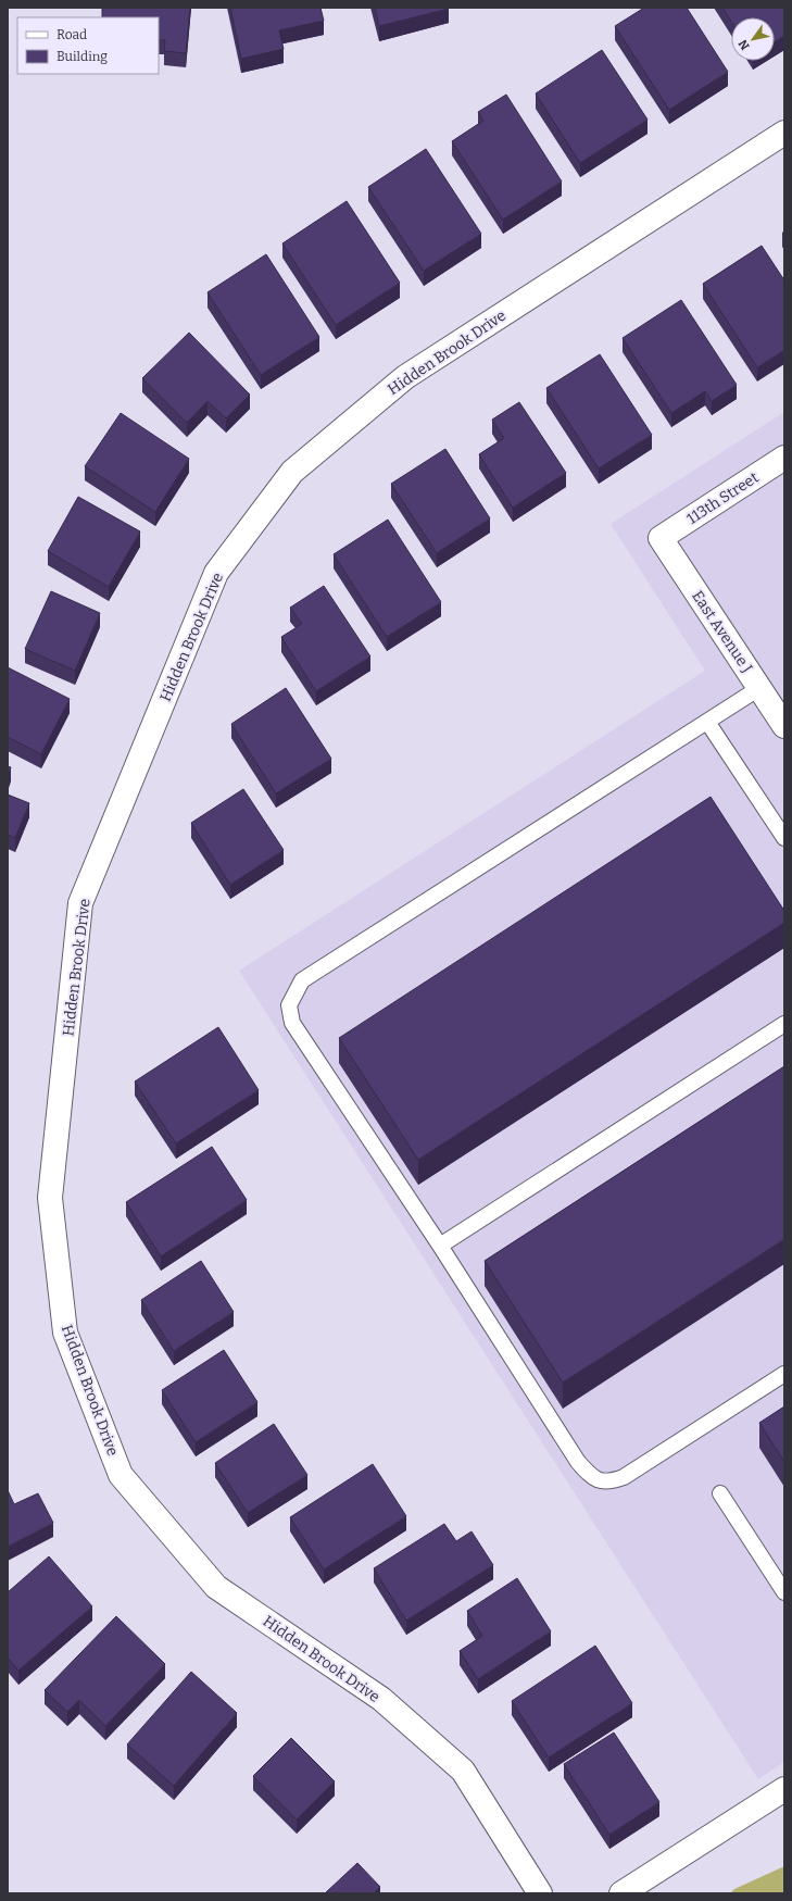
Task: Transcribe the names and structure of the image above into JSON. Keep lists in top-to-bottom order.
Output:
{
  "streets": {
    "street": ["Hidden Brook Drive", "113th Street", "East Avenue J"]
  },
  "crossings": [
    ["113th Street", "East Avenue J"]
  ],
  "legend": ["Road", "Building"],
  "north": "bottom left"
}
